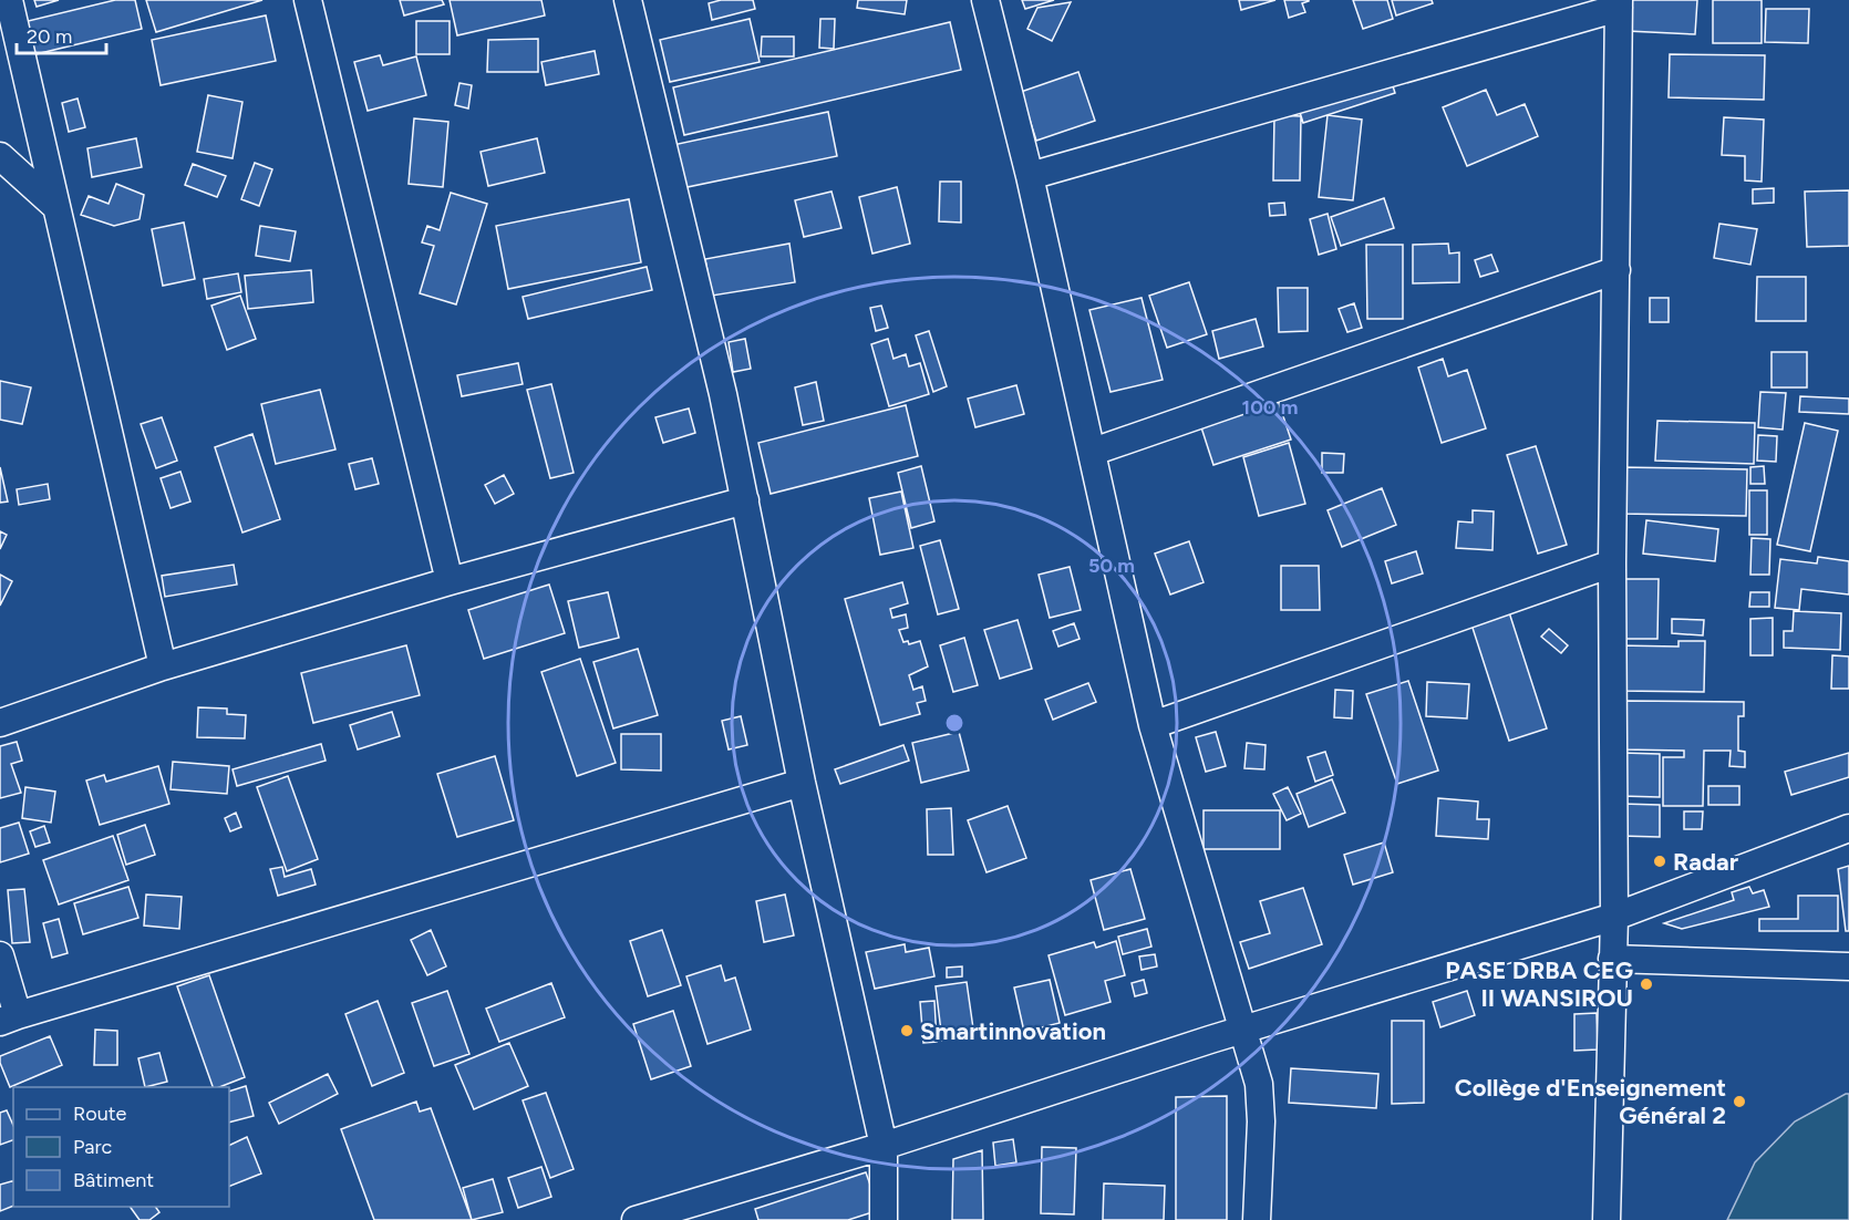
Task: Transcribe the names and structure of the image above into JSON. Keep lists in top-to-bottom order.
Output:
{
  "places": [
    "Radar",
    "PASE DRBA CEG II WANSIROU",
    "Smartinnovation",
    "Collège d'Enseignement Général 2"
  ],
  "legend": ["Route", "Parc", "Bâtiment"],
  "scale_bar": "20 m",
  "rings": ["100 m", "50 m"]
}
